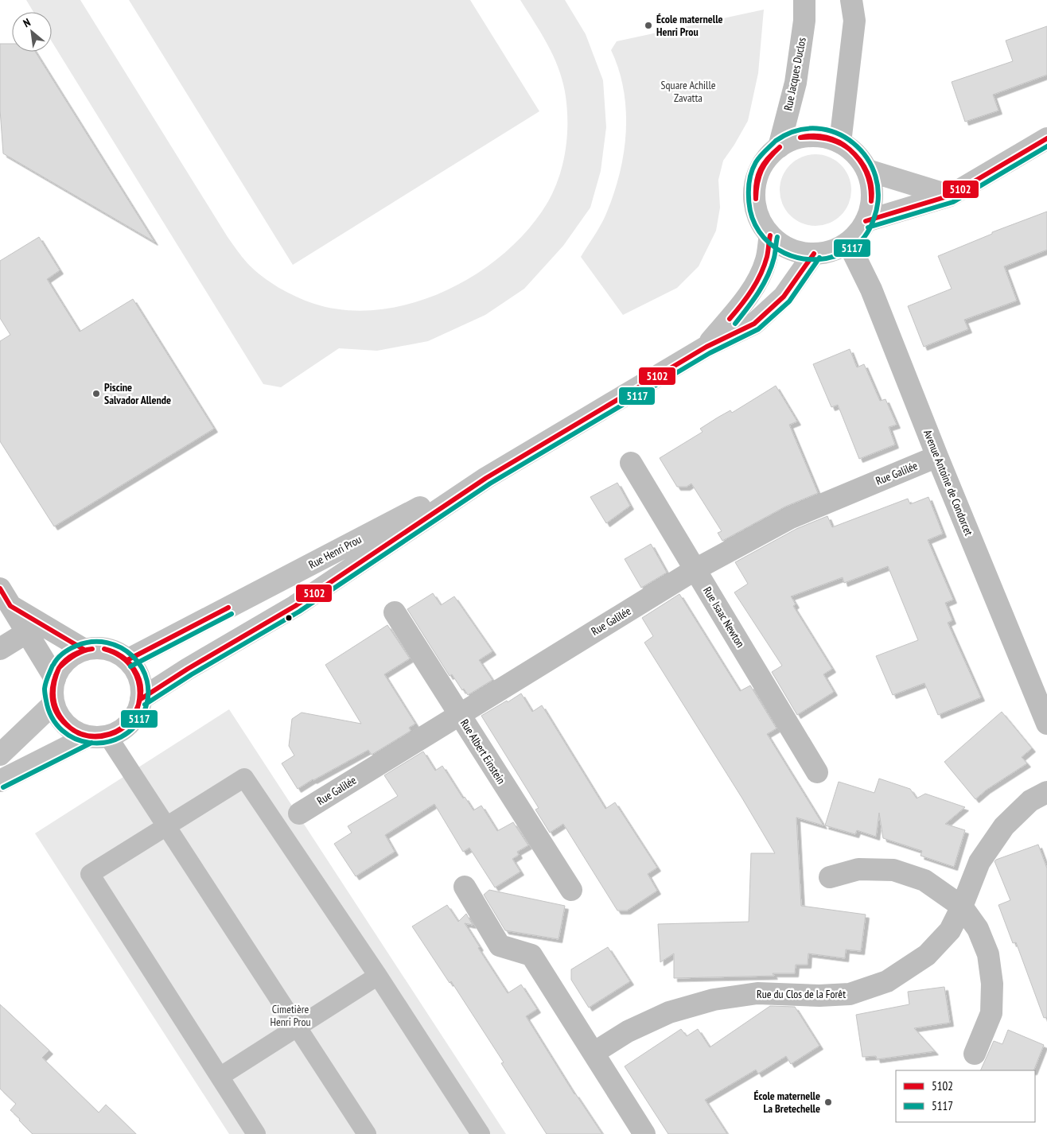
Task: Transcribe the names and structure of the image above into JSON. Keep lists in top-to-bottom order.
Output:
{
  "streets": {
    "street": [
      "Rue Jacques Duclos",
      "Rue Galilée",
      "Avenue Antoine de Condorcet",
      "Rue Henri Prou",
      "Rue Isaac Newton",
      "Rue Albert Einstein",
      "Rue du Clos de la Forêt"
    ]
  },
  "crossings": [
    ["Rue Jacques Duclos", "Avenue Antoine de Condorcet"],
    ["Rue Jacques Duclos", "Rue Henri Prou"],
    ["Rue Galilée", "Avenue Antoine de Condorcet"],
    ["Rue Galilée", "Rue Isaac Newton"],
    ["Rue Galilée", "Rue Albert Einstein"],
    ["Avenue Antoine de Condorcet", "Rue Henri Prou"]
  ],
  "parks": ["Square Achille Zavatta", "Cimetière Henri Prou"],
  "places": ["École maternelle Henri Prou", "Piscine Salvador Allende", "École maternelle La Bretechelle"],
  "lines": ["transit line 5117", "transit line 5102"],
  "legend": ["5102", "5117"],
  "north": "top left"
}
